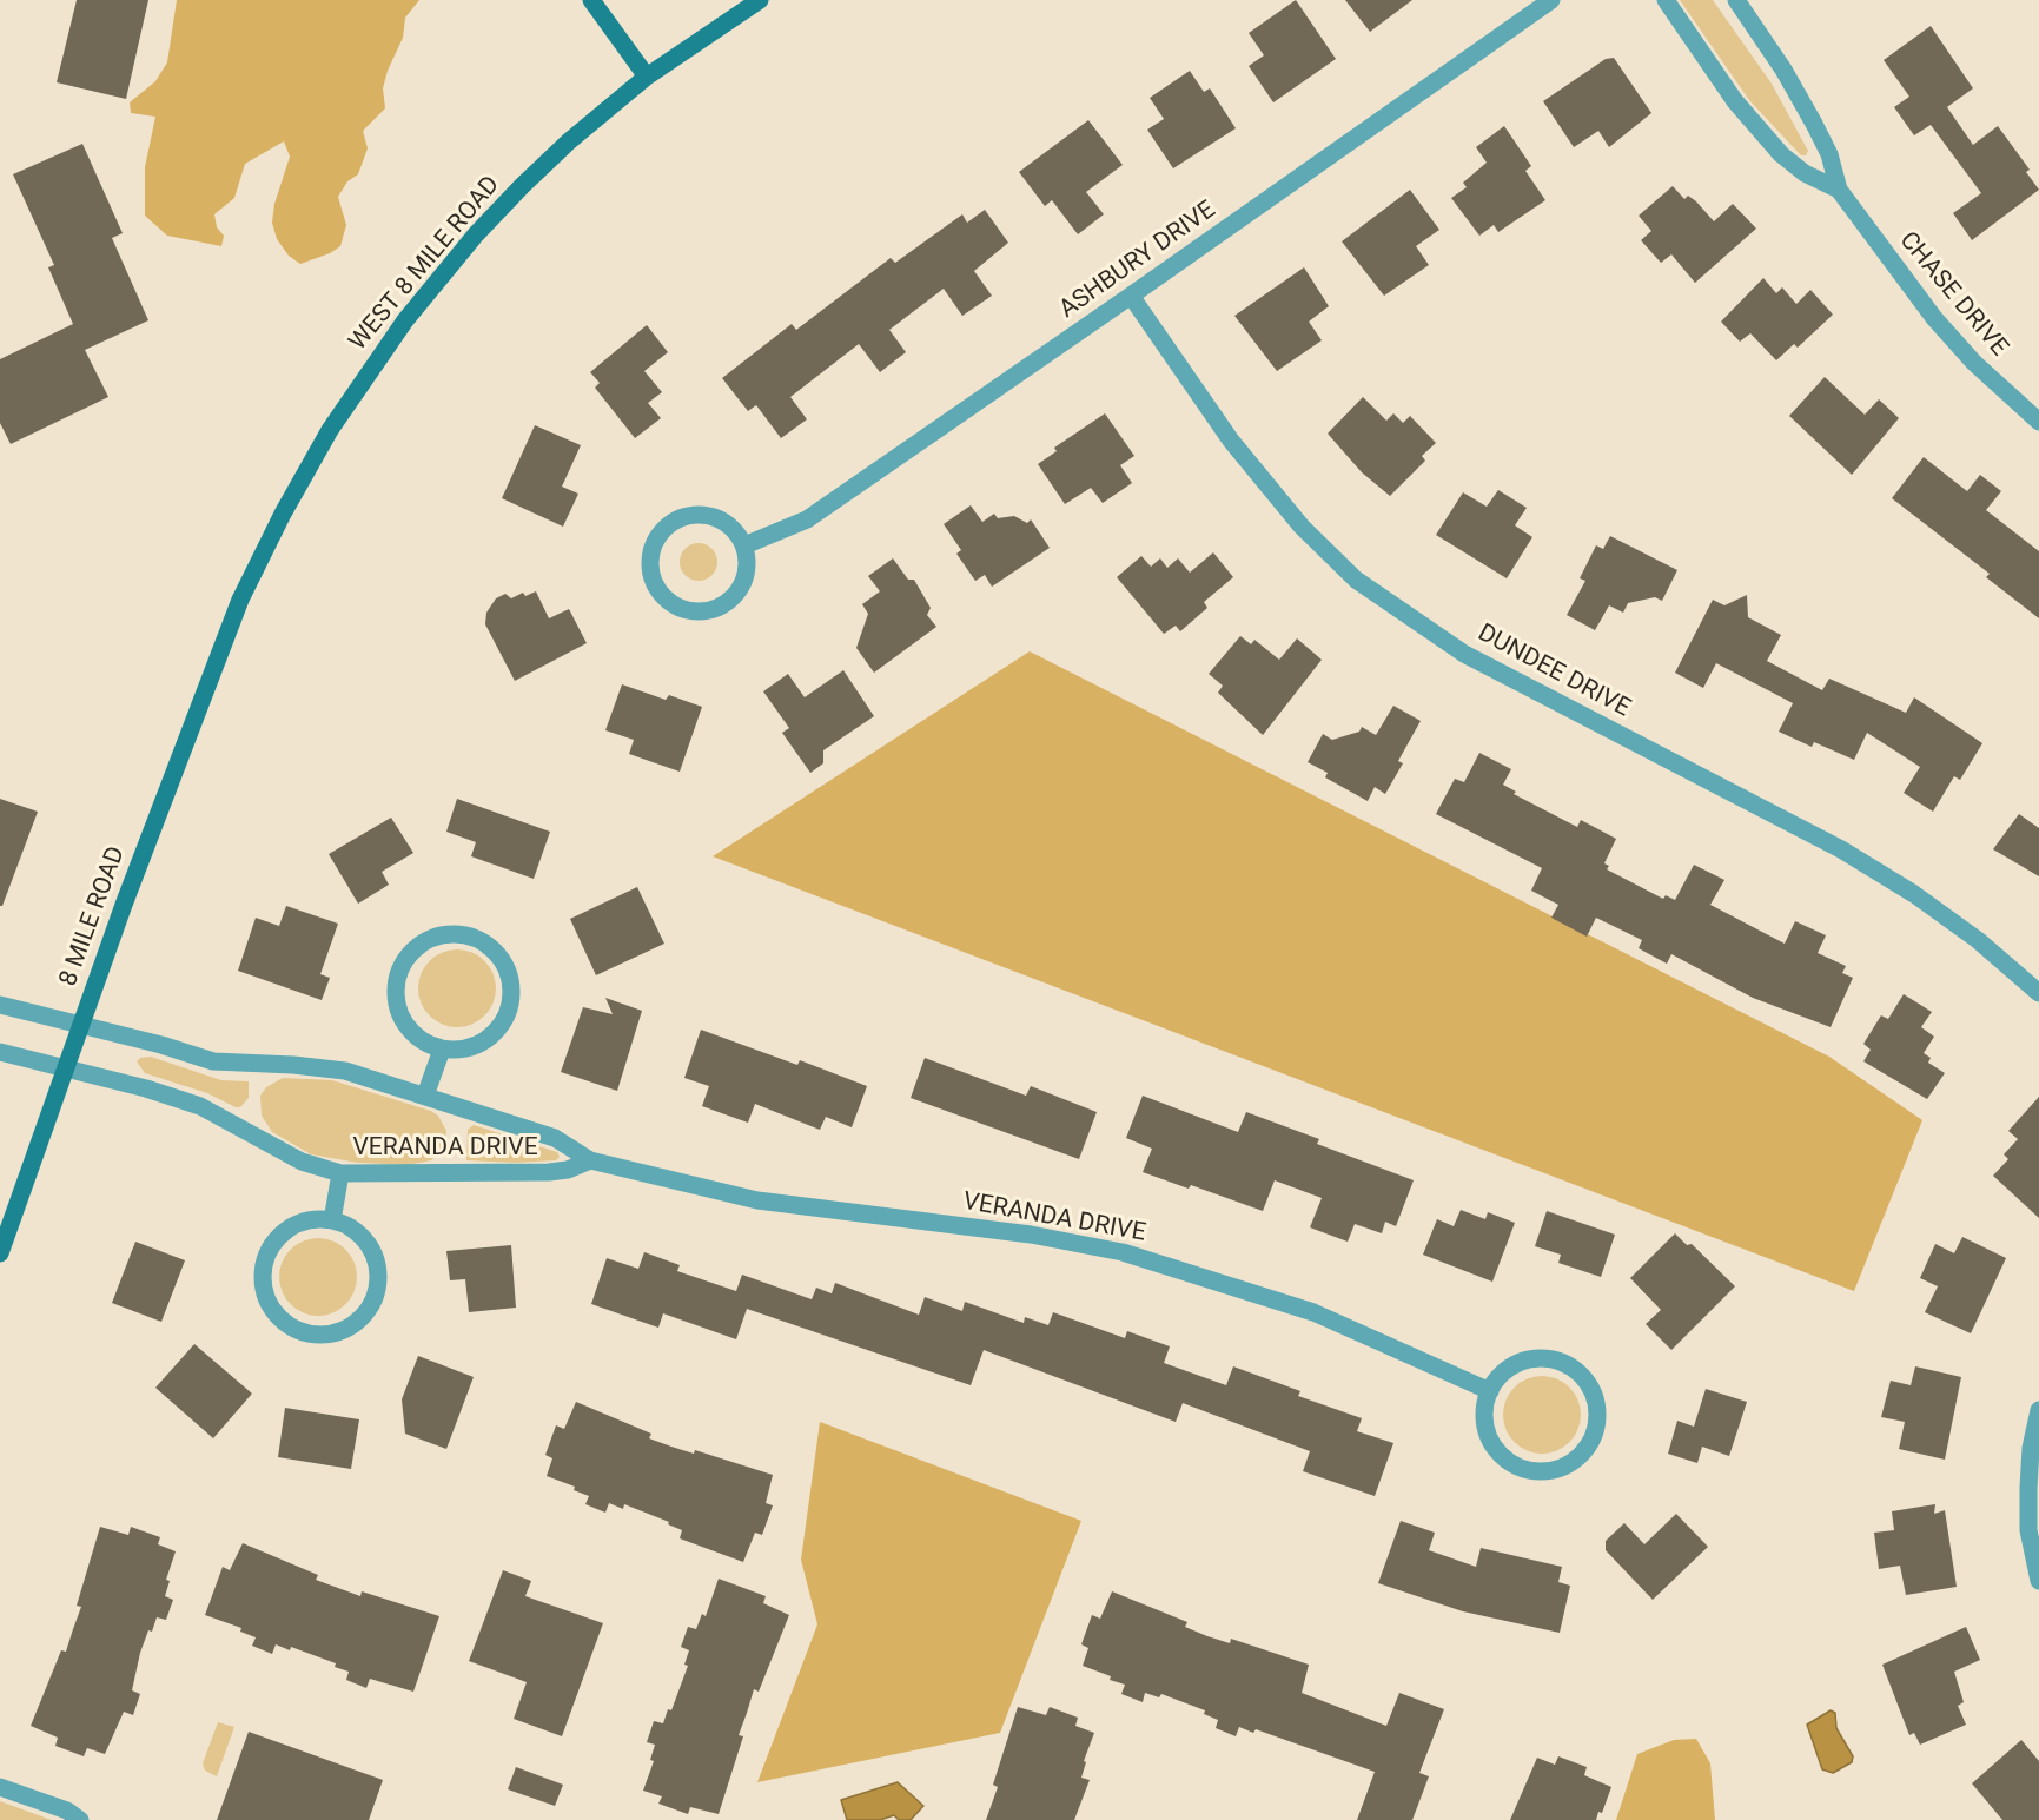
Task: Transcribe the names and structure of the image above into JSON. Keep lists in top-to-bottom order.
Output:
{
  "streets": {
    "main road": ["WEST 8 MILE ROAD", "8 MILE ROAD"],
    "street": [
      "ASHBURY DRIVE",
      "CHASE DRIVE",
      "DUNDEE DRIVE",
      "VERANDA DRIVE"
    ]
  },
  "crossings": [
    ["ASHBURY DRIVE", "DUNDEE DRIVE"],
    ["WEST 8 MILE ROAD", "8 MILE ROAD"],
    ["8 MILE ROAD", "VERANDA DRIVE"]
  ]
}
